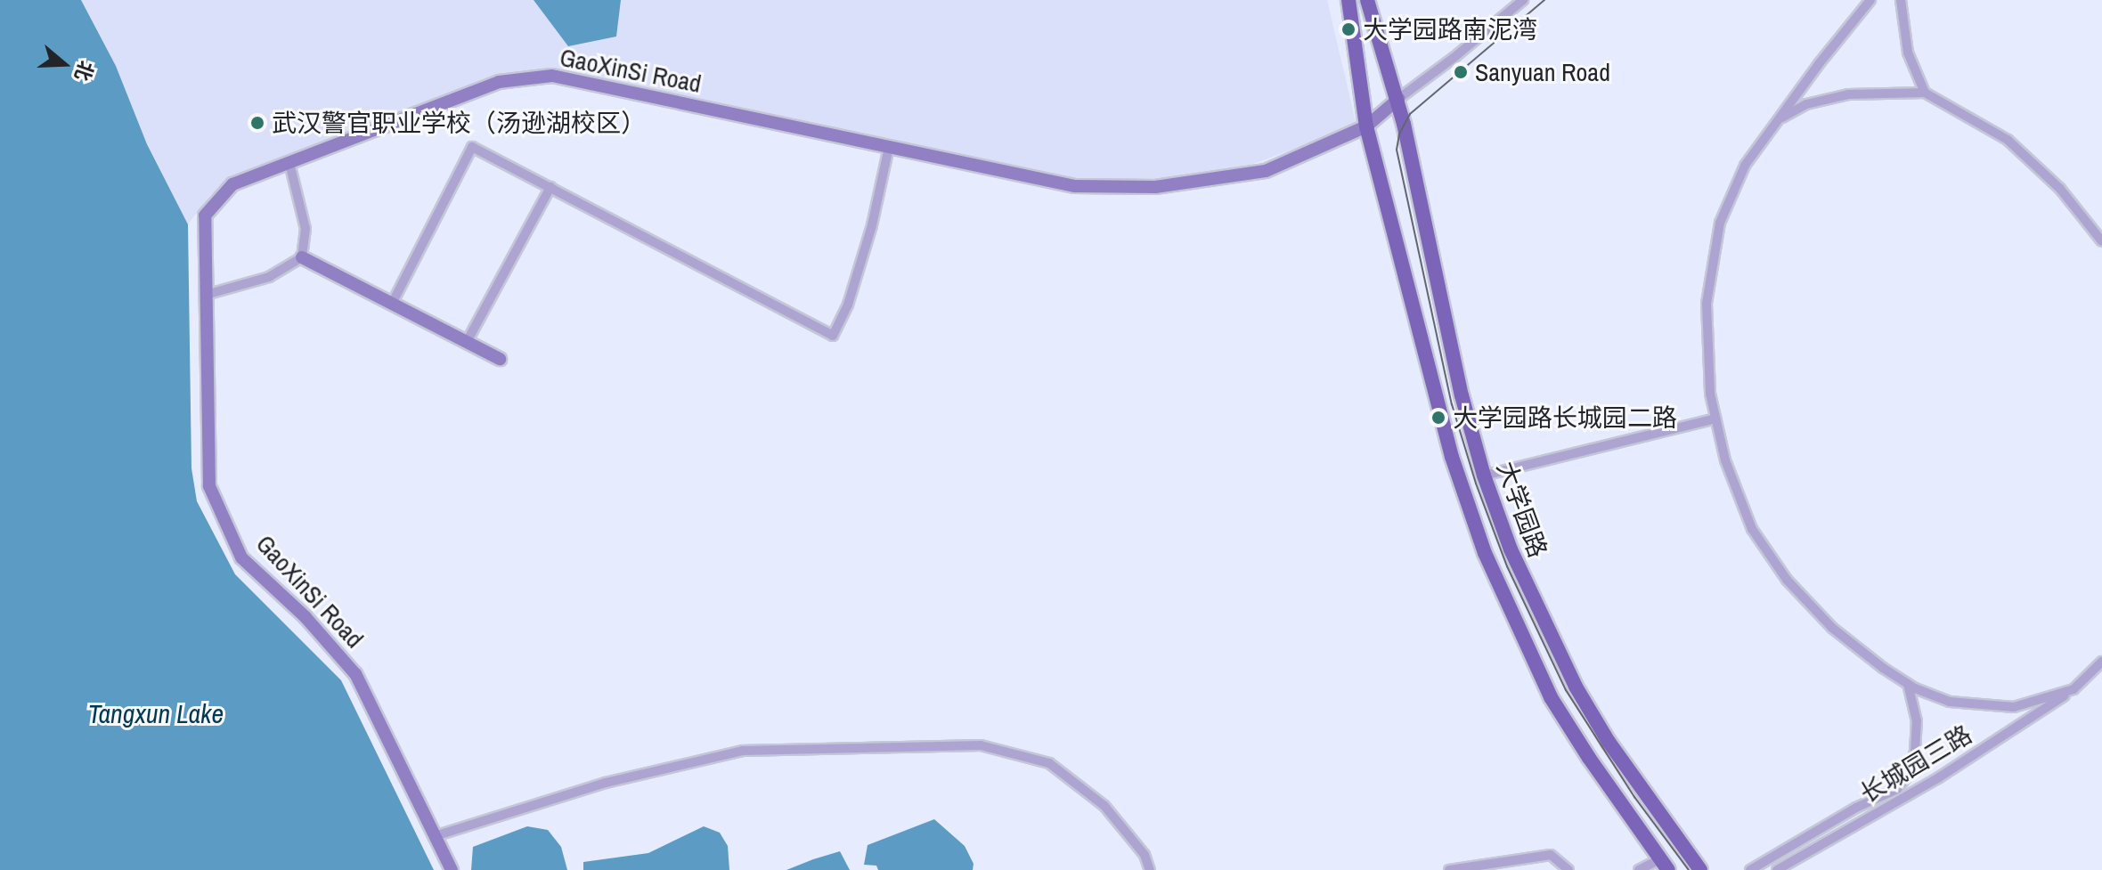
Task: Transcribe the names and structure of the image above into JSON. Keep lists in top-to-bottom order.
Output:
{
  "streets": {
    "main road": ["大学园路"],
    "street": ["GaoXinSi Road", "长城园三路"]
  },
  "crossings": [
    ["GaoXinSi Road", "大学园路"]
  ],
  "water": ["Tangxun Lake"],
  "places": [
    "大学园路南泥湾",
    "Sanyuan Road",
    "武汉警官职业学校（汤逊湖校区）",
    "大学园路长城园二路"
  ],
  "north": "right"
}
